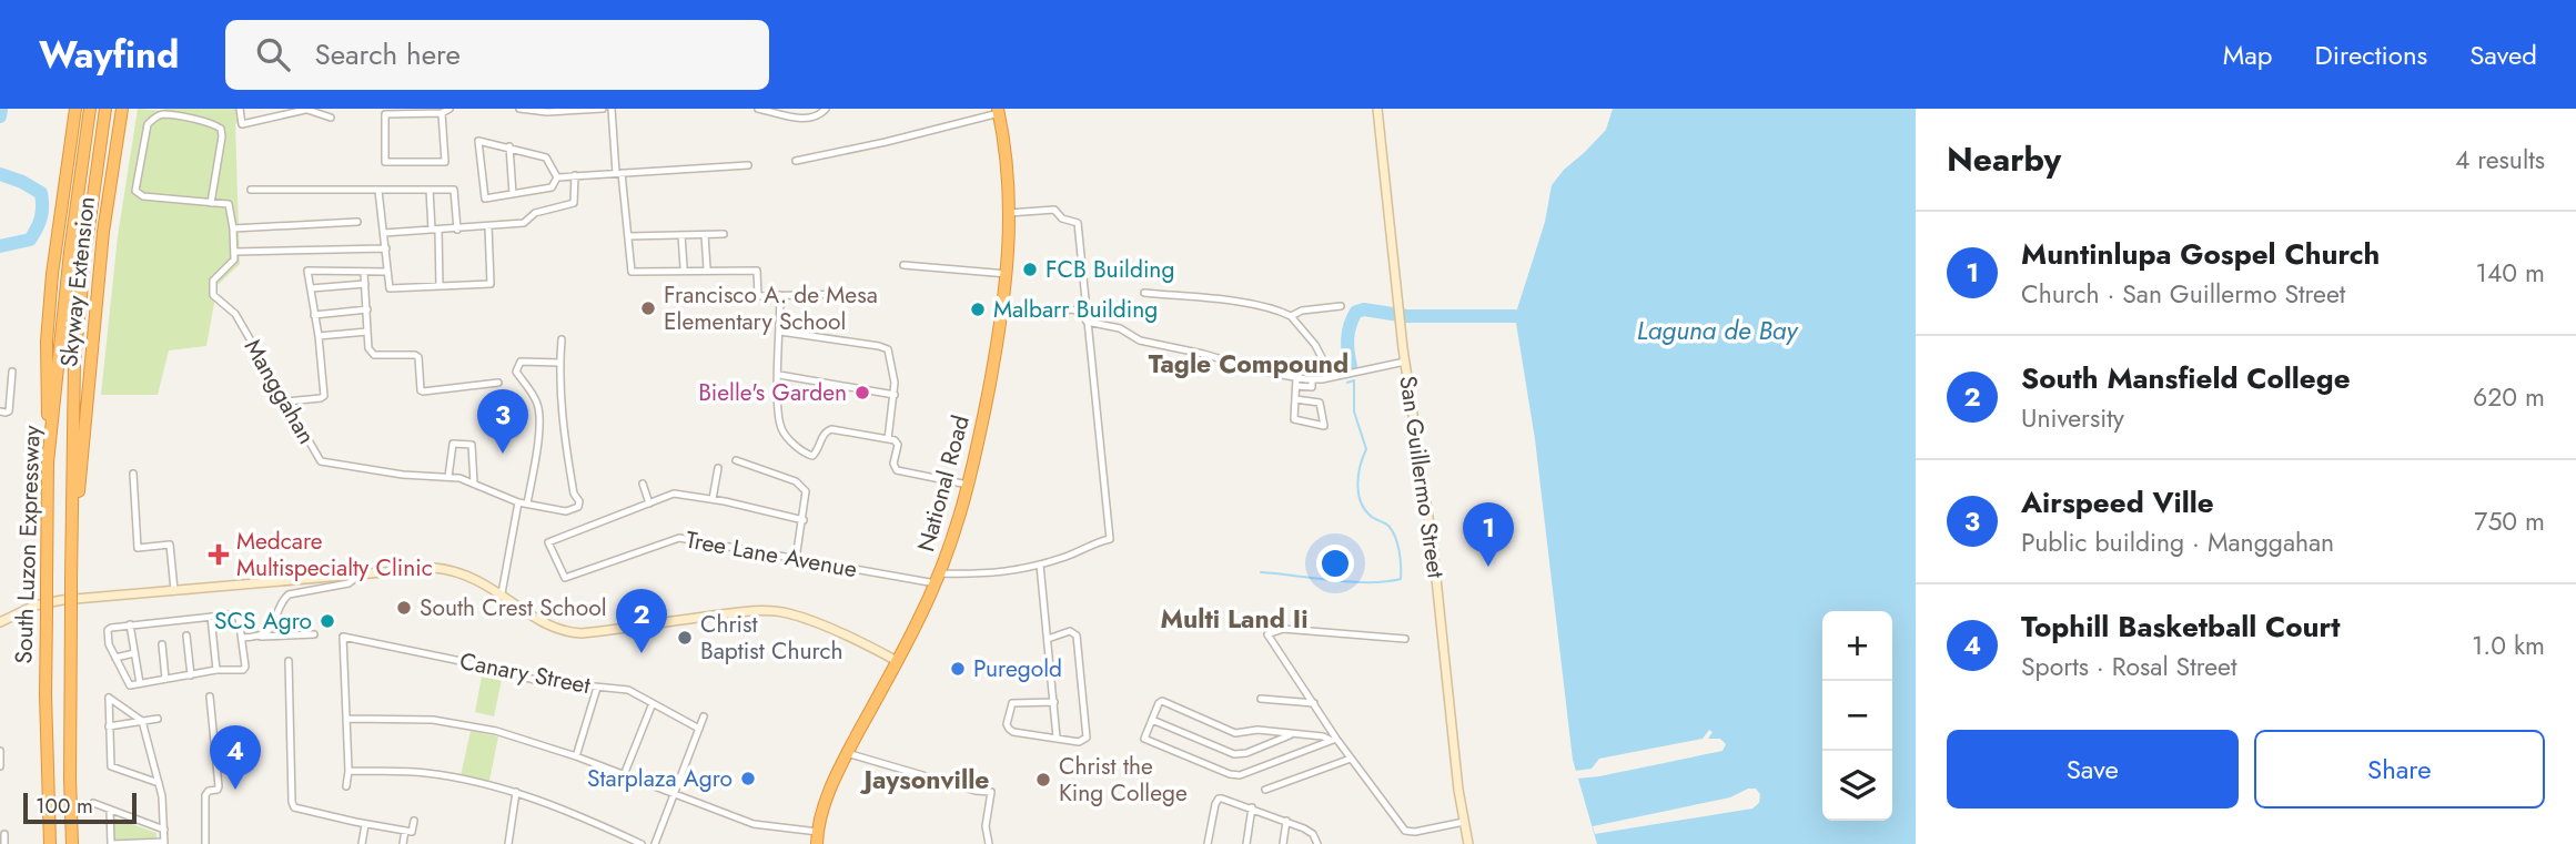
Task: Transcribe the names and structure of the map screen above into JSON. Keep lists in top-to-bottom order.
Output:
{
  "streets": {
    "highway": ["Skyway Extension", "National Road", "South Luzon Expressway"],
    "street": [
      "Manggahan",
      "San Guillermo Street",
      "Tree Lane Avenue",
      "Canary Street"
    ]
  },
  "crossings": [
    ["Skyway Extension", "South Luzon Expressway"],
    ["National Road", "Tree Lane Avenue"]
  ],
  "districts": ["Tagle Compound", "Multi Land Ii", "Jaysonville"],
  "water": ["Laguna de Bay"],
  "places": {
    "other": [
      "FCB Building",
      "Francisco A. de Mesa Elementary School",
      "Malbarr Building",
      "Bielle's Garden",
      "South Crest School",
      "SCS Agro",
      "Christ Baptist Church",
      "Puregold",
      "Starplaza Agro",
      "Christ the King College"
    ],
    "health": ["Medcare Multispecialty Clinic"]
  },
  "scale_bar": "100 m",
  "page": {
    "header": "Wayfind",
    "search": "Search here",
    "nav": ["Map", "Directions", "Saved"],
    "heading": ["Nearby", "4 results"],
    "list": [
      {
        "mark": "1",
        "name": "Muntinlupa Gospel Church",
        "note": "Church · San Guillermo Street",
        "value": "140 m"
      },
      {
        "mark": "2",
        "name": "South Mansfield College",
        "note": "University",
        "value": "620 m"
      },
      {
        "mark": "3",
        "name": "Airspeed Ville",
        "note": "Public building · Manggahan",
        "value": "750 m"
      },
      {
        "mark": "4",
        "name": "Tophill Basketball Court",
        "note": "Sports · Rosal Street",
        "value": "1.0 km"
      }
    ],
    "pins": [
      "3",
      "1",
      "2",
      "4"
    ],
    "map_buttons": ["+", "−"],
    "buttons": ["Save", "Share"],
    "scale": "100 m"
  }
}
